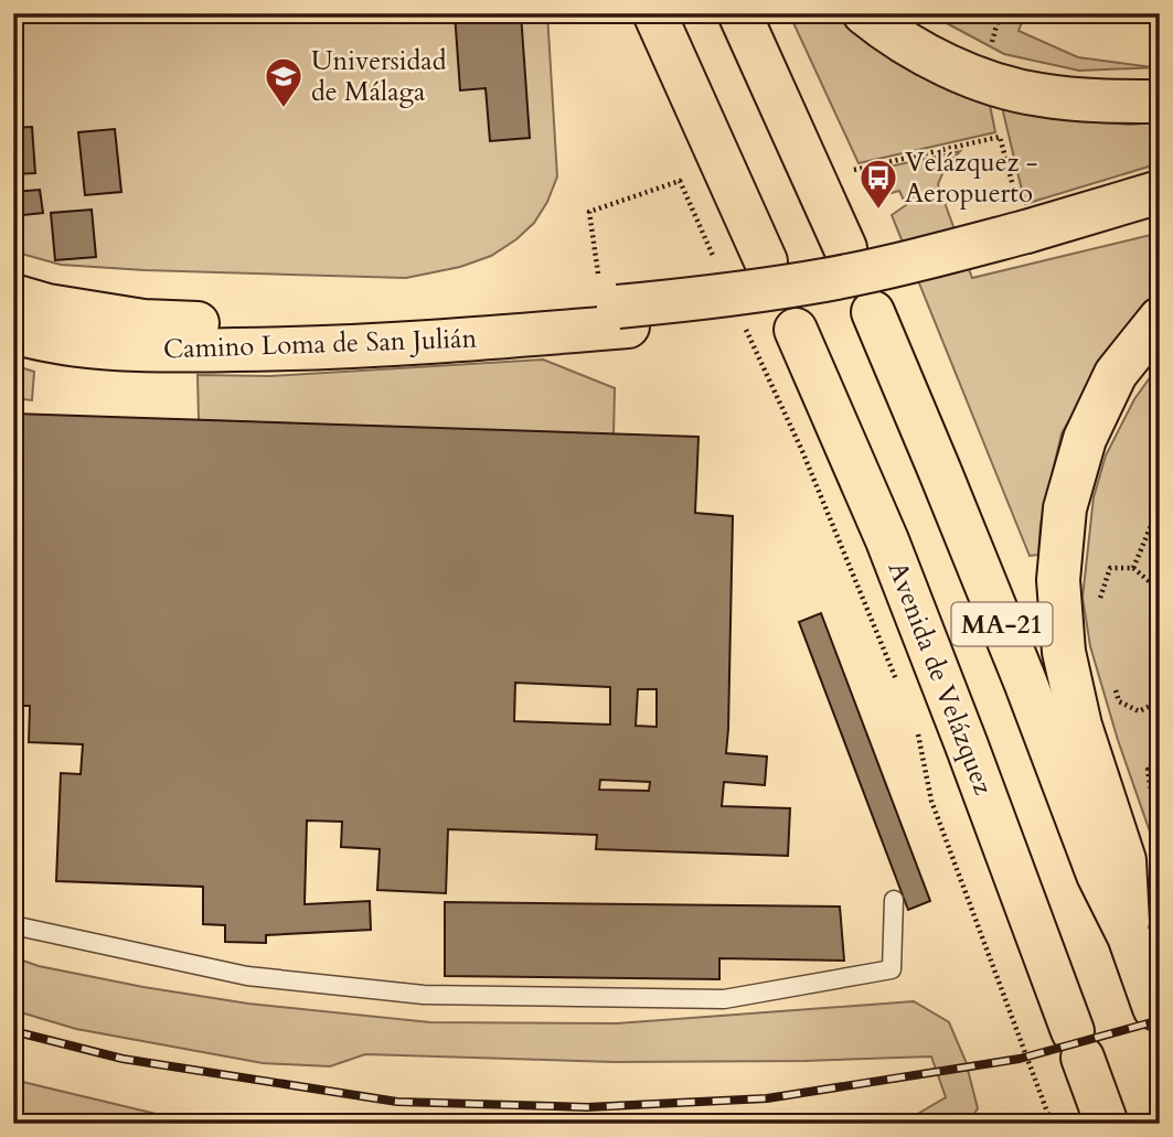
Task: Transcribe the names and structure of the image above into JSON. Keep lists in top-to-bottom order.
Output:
{
  "streets": {
    "main road": ["Camino Loma de San Julián", "MA-21", "Avenida de Velázquez"]
  },
  "places": {
    "school or university": ["Universidad de Málaga"],
    "bus stop": ["Velázquez - Aeropuerto"]
  }
}
